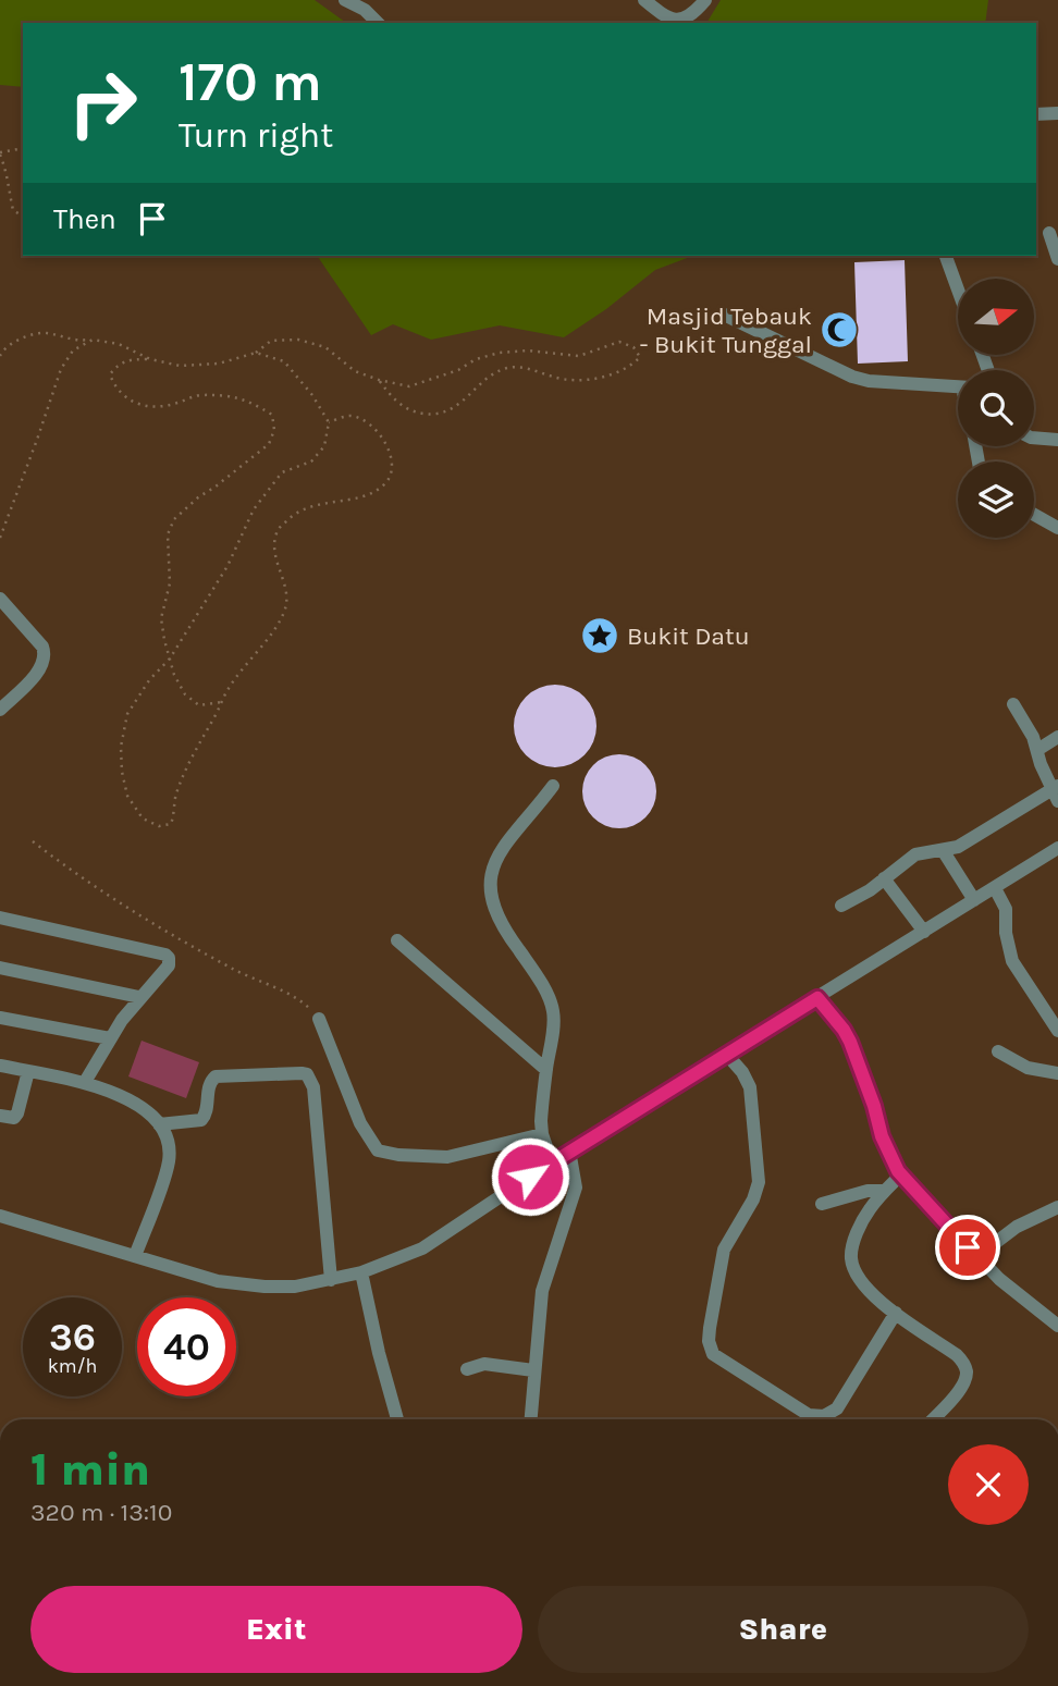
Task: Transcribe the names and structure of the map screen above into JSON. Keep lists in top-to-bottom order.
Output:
{
  "places": {
    "mosque": ["Masjid Tebauk - Bukit Tunggal"],
    "place": ["Bukit Datu"]
  },
  "north": "right",
  "page": {
    "turn": ["170 m", "Turn right"],
    "then": "Then",
    "speed": "36 km/h",
    "limit": "40",
    "heading": ["1 min", "320 m · 13:10"],
    "buttons": ["Exit", "Share"]
  }
}
